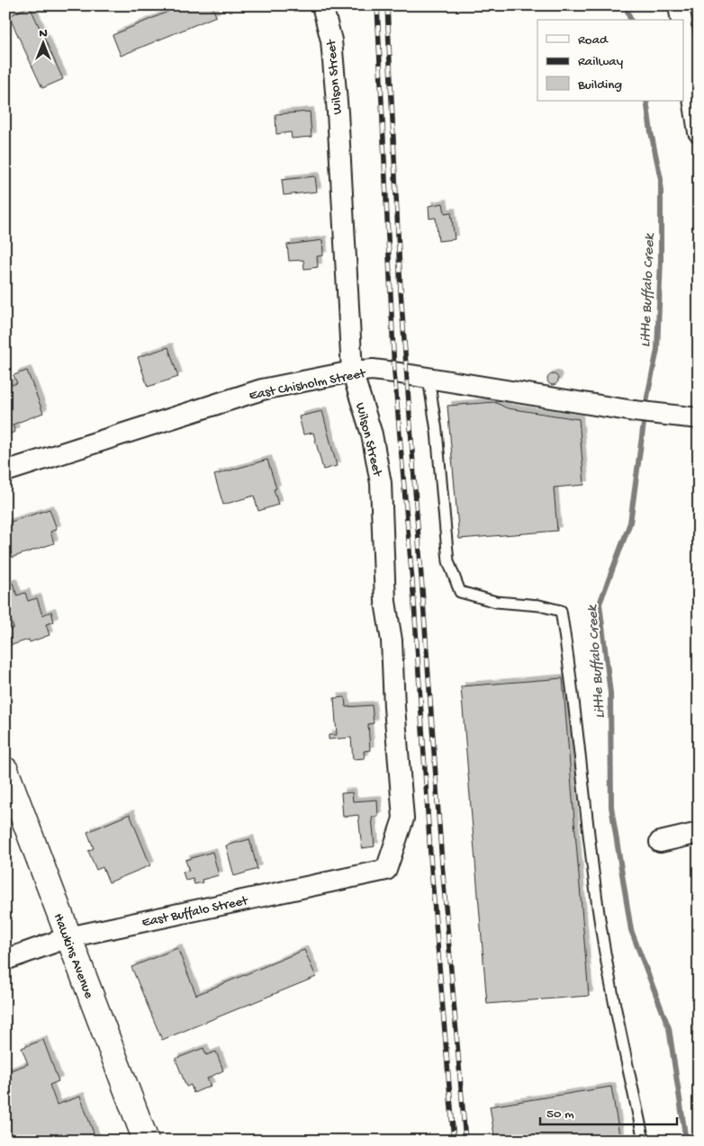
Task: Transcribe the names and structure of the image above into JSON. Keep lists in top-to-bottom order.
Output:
{
  "streets": {
    "main road": ["Hawkins Avenue"],
    "street": ["Wilson Street", "East Chisholm Street", "East Buffalo Street"]
  },
  "crossings": [
    ["Wilson Street", "East Chisholm Street"],
    ["Wilson Street", "East Buffalo Street"],
    ["East Buffalo Street", "Hawkins Avenue"]
  ],
  "water": ["Little Buffalo Creek"],
  "legend": ["Road", "Railway", "Building"],
  "scale_bar": "50 m",
  "north": "top"
}
